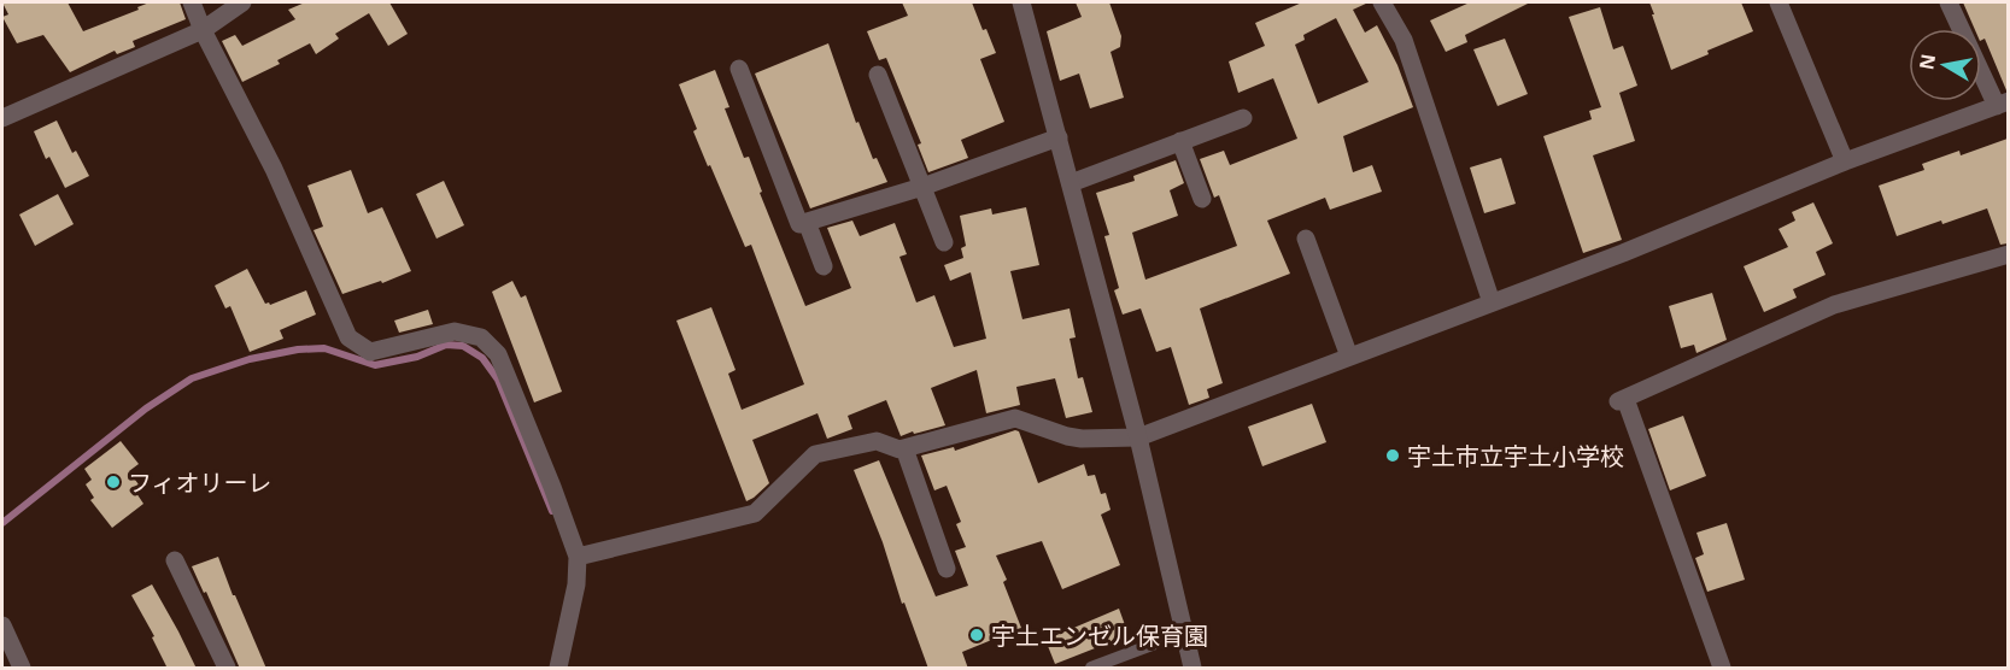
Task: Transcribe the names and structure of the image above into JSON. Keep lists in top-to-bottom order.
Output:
{
  "places": ["宇土市立宇土小学校", "フィオリーレ", "宇土エンゼル保育園"],
  "north": "left"
}
